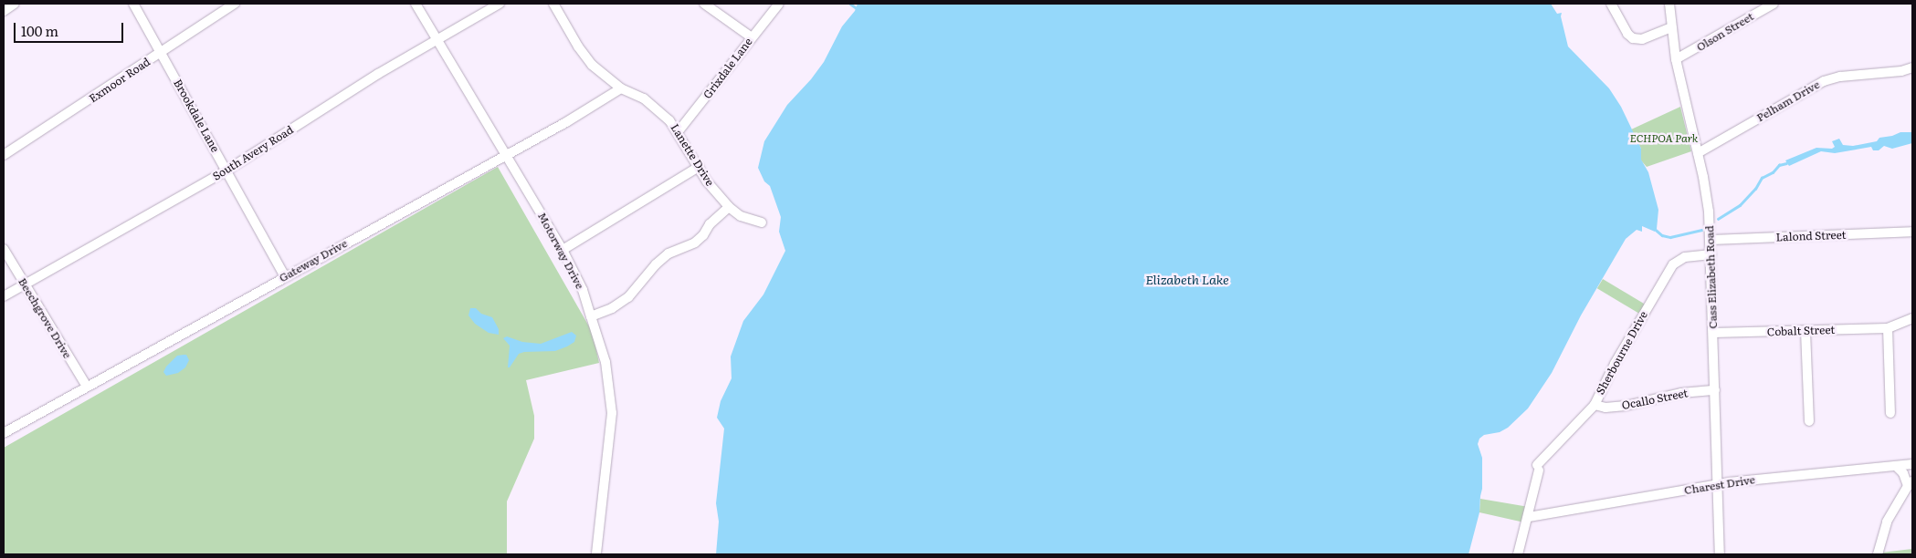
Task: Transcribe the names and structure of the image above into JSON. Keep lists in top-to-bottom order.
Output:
{
  "streets": {
    "street": [
      "Olson Street",
      "Grixdale Lane",
      "Exmoor Road",
      "Pelham Drive",
      "Brookdale Lane",
      "South Avery Road",
      "Lanette Drive",
      "Lalond Street",
      "Motorway Drive",
      "Gateway Drive",
      "Cass Elizabeth Road",
      "Beechgrove Drive",
      "Cobalt Street",
      "Sherbourne Drive",
      "Ocallo Street",
      "Charest Drive"
    ]
  },
  "crossings": [
    ["Olson Street", "Cass Elizabeth Road"],
    ["Grixdale Lane", "Lanette Drive"],
    ["Exmoor Road", "Brookdale Lane"],
    ["Pelham Drive", "Cass Elizabeth Road"],
    ["Brookdale Lane", "South Avery Road"],
    ["Brookdale Lane", "Gateway Drive"],
    ["South Avery Road", "Motorway Drive"],
    ["South Avery Road", "Beechgrove Drive"],
    ["Lanette Drive", "Gateway Drive"],
    ["Lalond Street", "Cass Elizabeth Road"],
    ["Motorway Drive", "Gateway Drive"],
    ["Gateway Drive", "Beechgrove Drive"],
    ["Cass Elizabeth Road", "Cobalt Street"],
    ["Cass Elizabeth Road", "Sherbourne Drive"],
    ["Cass Elizabeth Road", "Ocallo Street"],
    ["Cass Elizabeth Road", "Charest Drive"],
    ["Sherbourne Drive", "Ocallo Street"],
    ["Sherbourne Drive", "Charest Drive"]
  ],
  "water": ["Elizabeth Lake"],
  "parks": ["ECHPOA Park"],
  "scale_bar": "100 m"
}
